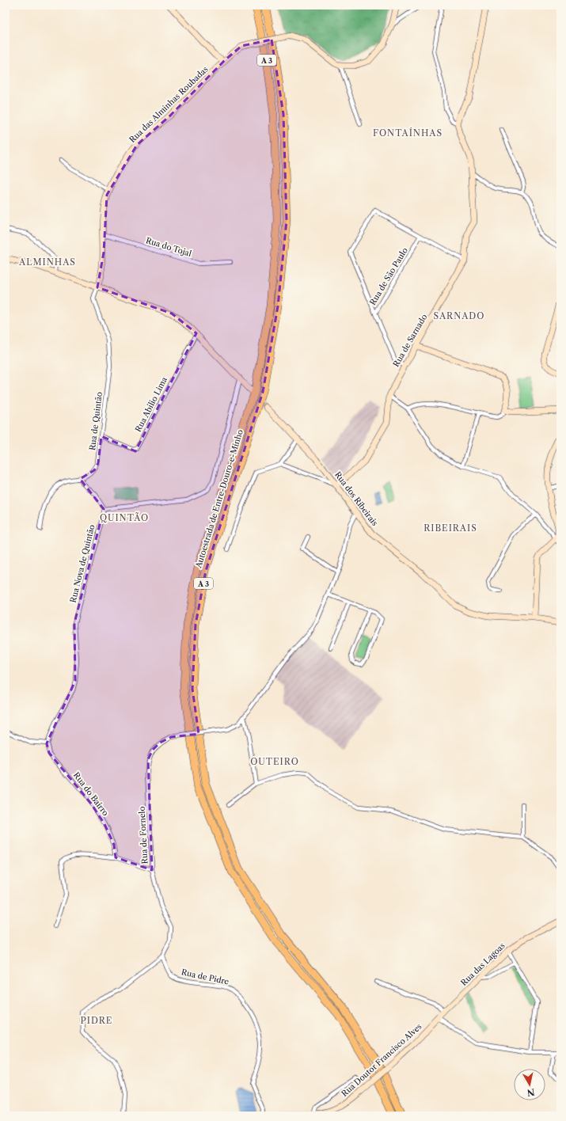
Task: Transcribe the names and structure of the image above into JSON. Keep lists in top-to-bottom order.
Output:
{
  "streets": {
    "highway": ["A 3", "Autoestrada de Entre-Douro-e-Minho"],
    "street": [
      "Rua das Alminhas Roubadas",
      "Rua do Tojal",
      "Rua de São Paulo",
      "Rua de Sarnado",
      "Rua Abílio Lima",
      "Rua de Quintão",
      "Rua dos Ribeirais",
      "Rua Nova de Quintão",
      "Rua do Bairro",
      "Rua de Fornelo",
      "Rua das Lagoas",
      "Rua de Pidre",
      "Rua Doutor Francisco Alves"
    ]
  },
  "crossings": [
    ["Rua das Alminhas Roubadas", "Rua do Tojal"],
    ["Rua das Alminhas Roubadas", "Rua de Quintão"],
    ["Rua de São Paulo", "Rua de Sarnado"],
    ["Rua de Sarnado", "Rua dos Ribeirais"],
    ["Rua Abílio Lima", "Rua de Quintão"],
    ["Rua Nova de Quintão", "Rua do Bairro"],
    ["Rua de Fornelo", "Rua de Pidre"],
    ["Rua das Lagoas", "Rua Doutor Francisco Alves"]
  ],
  "districts": [
    "FONTAÍNHAS",
    "ALMINHAS",
    "SARNADO",
    "QUINTÃO",
    "RIBEIRAIS",
    "OUTEIRO",
    "PIDRE"
  ],
  "north": "bottom"
}
